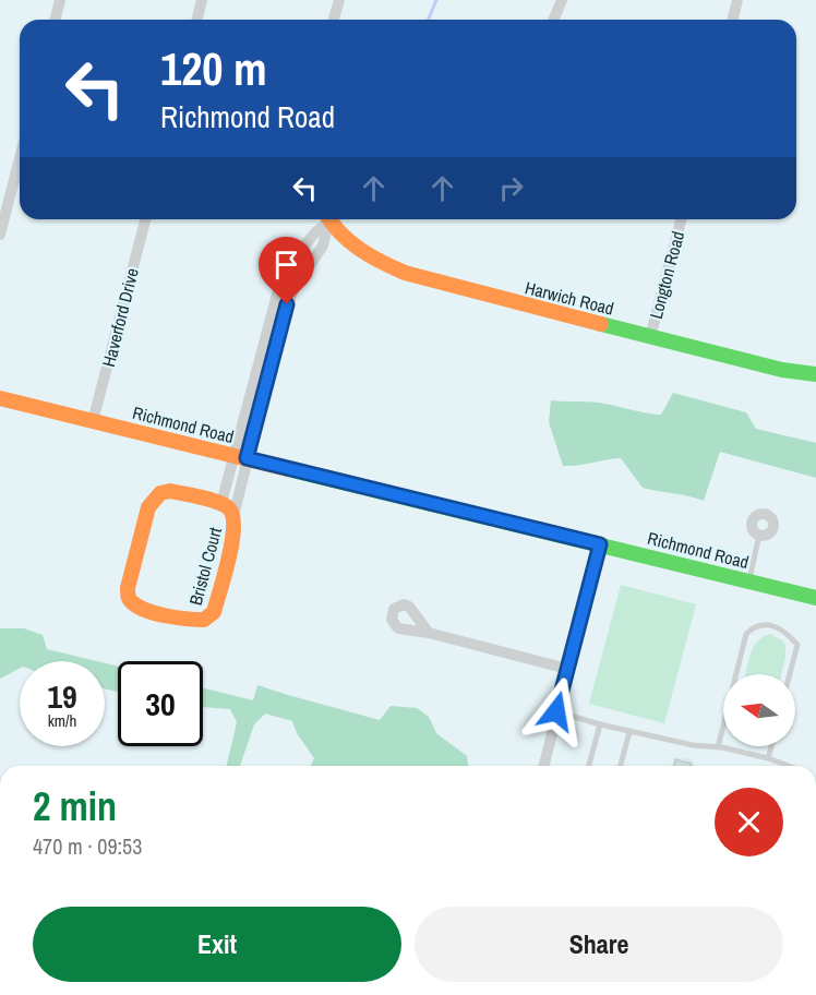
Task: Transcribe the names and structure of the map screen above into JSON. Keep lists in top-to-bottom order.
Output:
{
  "streets": {
    "street": [
      "Longton Road",
      "Harwich Road",
      "Haverford Drive",
      "Richmond Road",
      "Bristol Court"
    ]
  },
  "crossings": [
    ["Longton Road", "Harwich Road"],
    ["Haverford Drive", "Richmond Road"],
    ["Richmond Road", "Bristol Court"]
  ],
  "north": "left",
  "page": {
    "turn": ["120 m", "Richmond Road"],
    "speed": "19 km/h",
    "limit": "30",
    "heading": ["2 min", "470 m · 09:53"],
    "buttons": ["Exit", "Share"]
  }
}
